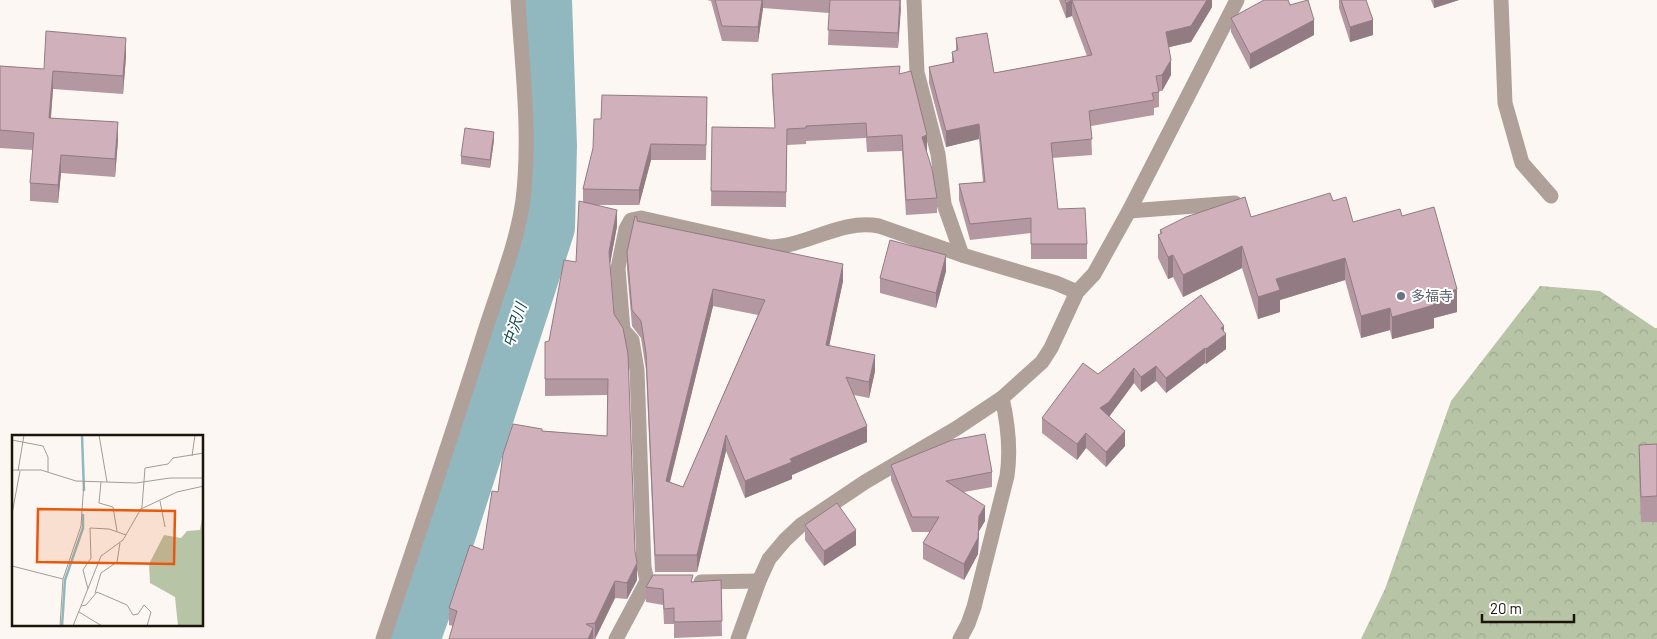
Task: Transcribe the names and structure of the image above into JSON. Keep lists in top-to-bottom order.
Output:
{
  "water": ["中沢川"],
  "places": ["多福寺"],
  "scale_bar": "20 m"
}
